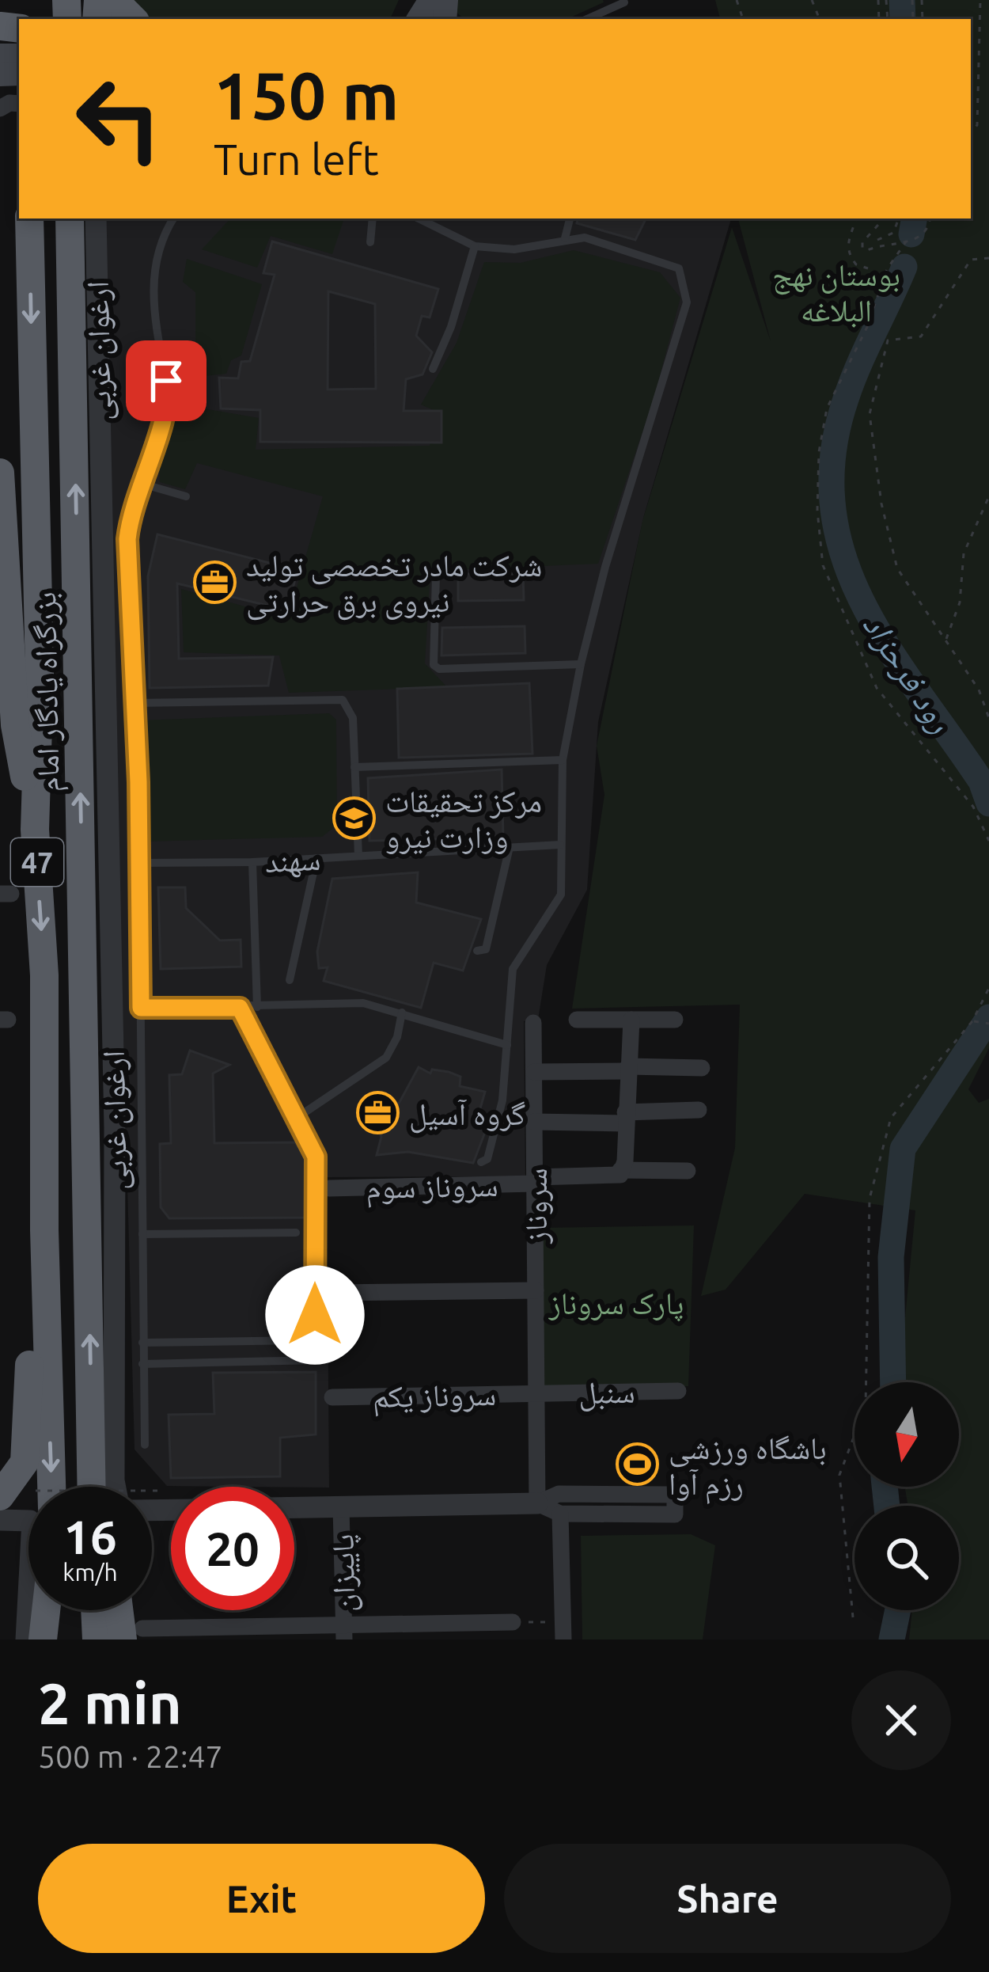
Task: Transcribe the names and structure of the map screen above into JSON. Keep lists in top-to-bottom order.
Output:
{
  "streets": {
    "highway": ["بزرگراه یادگار امام", "47"],
    "street": [
      "ارغوان غربی",
      "سروناز سوم",
      "سروناز",
      "سنبل",
      "سروناز یکم",
      "پاییزان"
    ],
    "lane": ["سهند"]
  },
  "crossings": [
    ["سروناز سوم", "سروناز"],
    ["سروناز", "سنبل"],
    ["سروناز", "سروناز یکم"],
    ["سنبل", "سروناز یکم"]
  ],
  "water": ["رود فرحزاد"],
  "parks": ["بوستان نهج البلاغه", "پارک سروناز"],
  "places": {
    "office": ["شرکت مادر تخصصی تولید نیروی برق حرارتی", "گروه آسیل"],
    "school or university": ["مرکز تحقیقات وزارت نیرو"],
    "sports": ["باشگاه ورزشی رزم آوا"]
  },
  "north": "bottom",
  "page": {
    "turn": ["150 m", "Turn left"],
    "speed": "16 km/h",
    "limit": "20",
    "heading": ["2 min", "500 m · 22:47"],
    "buttons": ["Exit", "Share"]
  }
}
